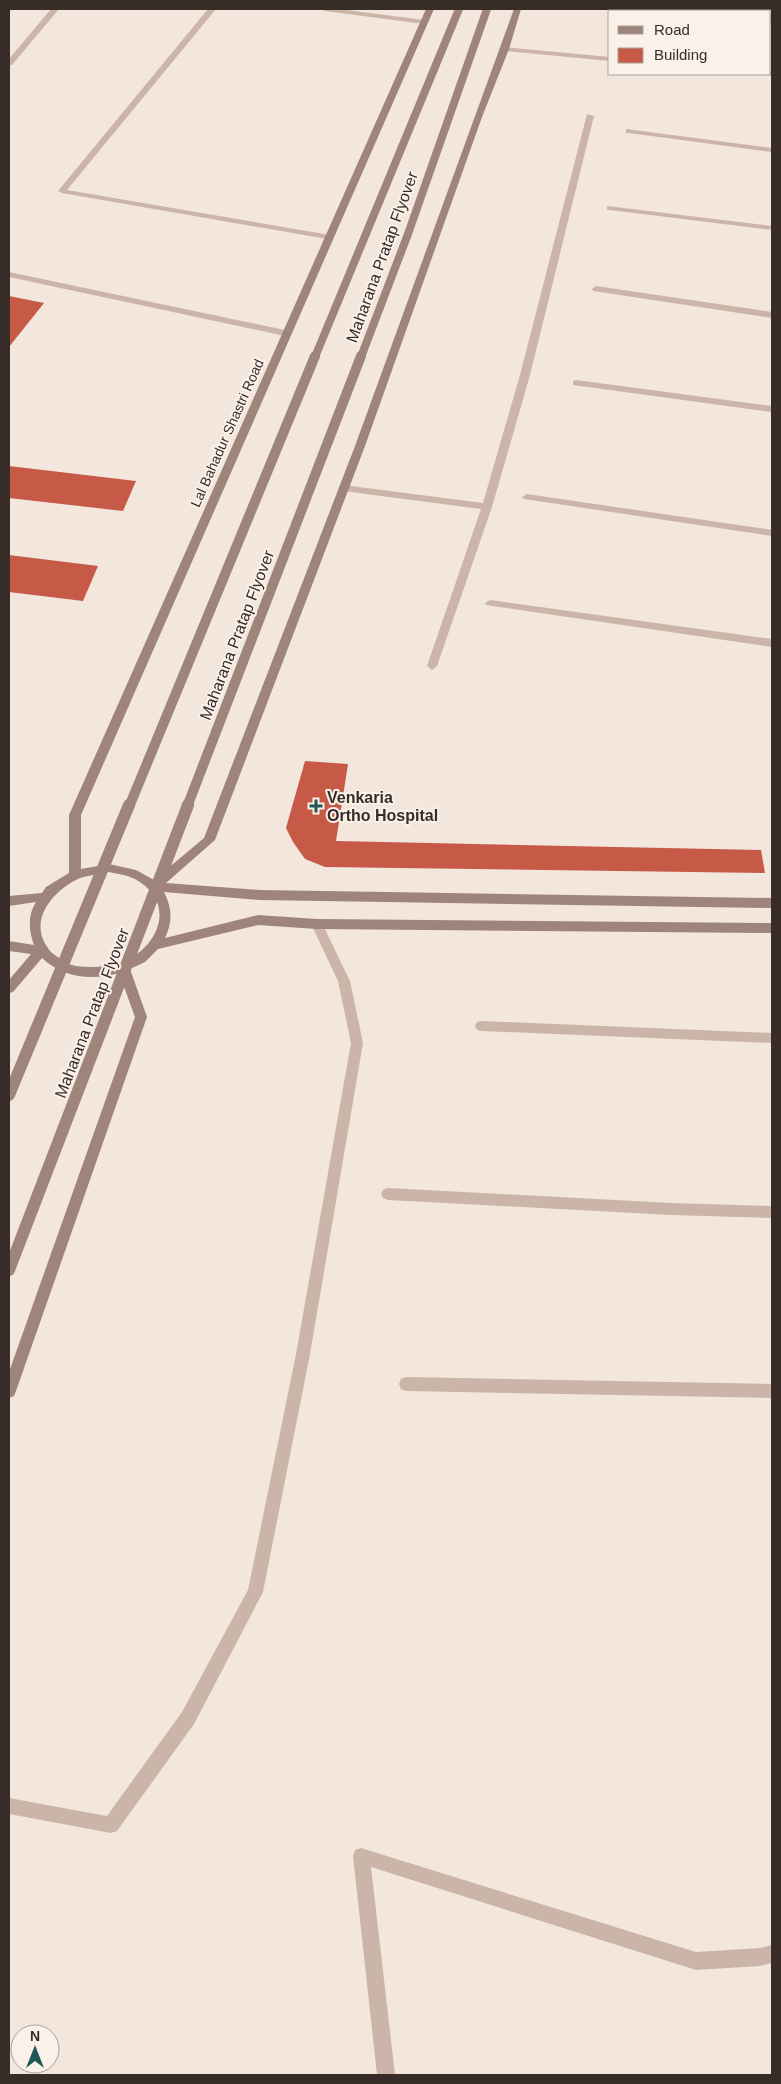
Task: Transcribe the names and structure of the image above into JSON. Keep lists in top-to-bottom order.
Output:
{
  "streets": {
    "main road": ["Maharana Pratap Flyover", "Lal Bahadur Shastri Road"]
  },
  "places": {
    "health": ["Venkaria Ortho Hospital"]
  },
  "legend": ["Road", "Building"],
  "north": "top"
}
